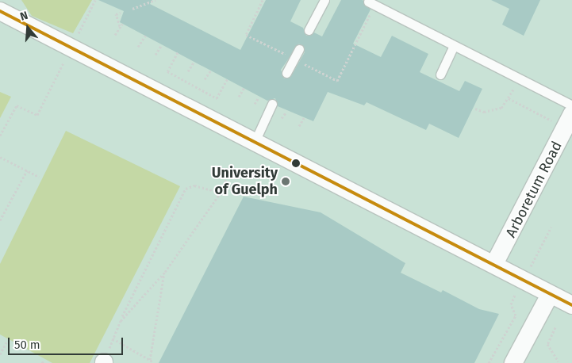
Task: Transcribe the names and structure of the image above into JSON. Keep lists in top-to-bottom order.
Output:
{
  "streets": {
    "street": ["Arboretum Road"]
  },
  "places": ["University of Guelph"],
  "scale_bar": "50 m",
  "north": "top"
}
